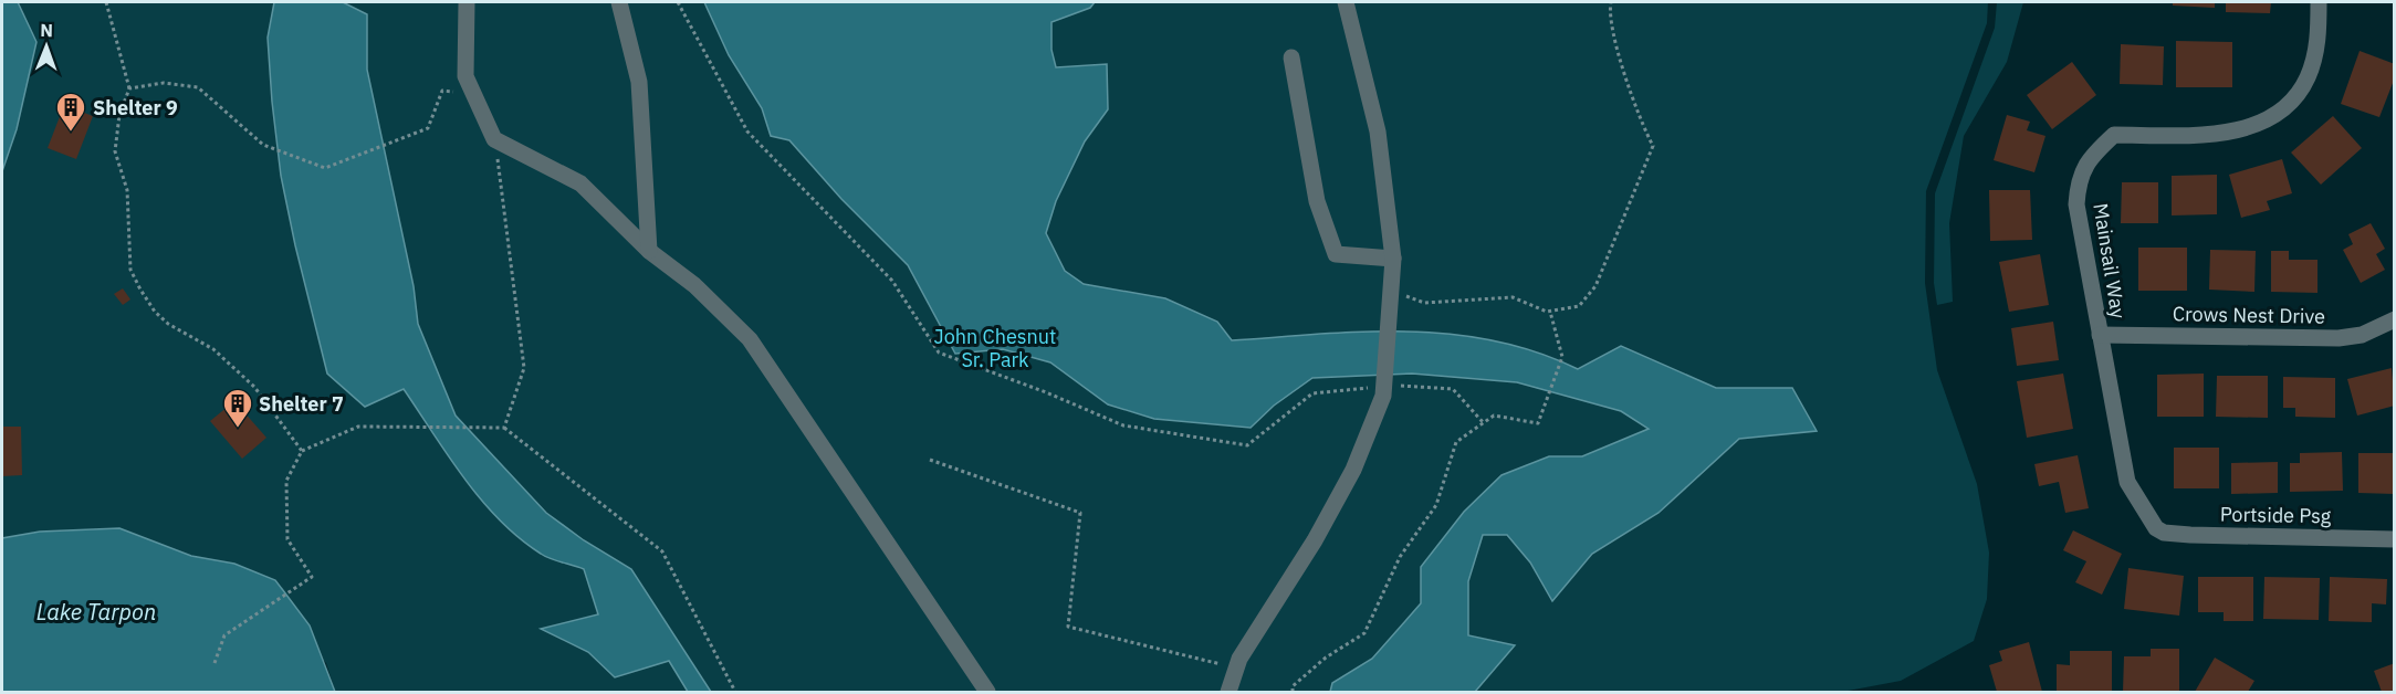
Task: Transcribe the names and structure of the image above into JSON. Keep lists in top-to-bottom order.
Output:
{
  "streets": {
    "street": ["Mainsail Way", "Crows Nest Drive", "Portside Psg"]
  },
  "crossings": [
    ["Mainsail Way", "Crows Nest Drive"],
    ["Mainsail Way", "Portside Psg"]
  ],
  "water": ["Lake Tarpon"],
  "parks": ["John Chesnut Sr. Park"],
  "places": {
    "building": ["Shelter 9", "Shelter 7"]
  },
  "north": "top"
}
